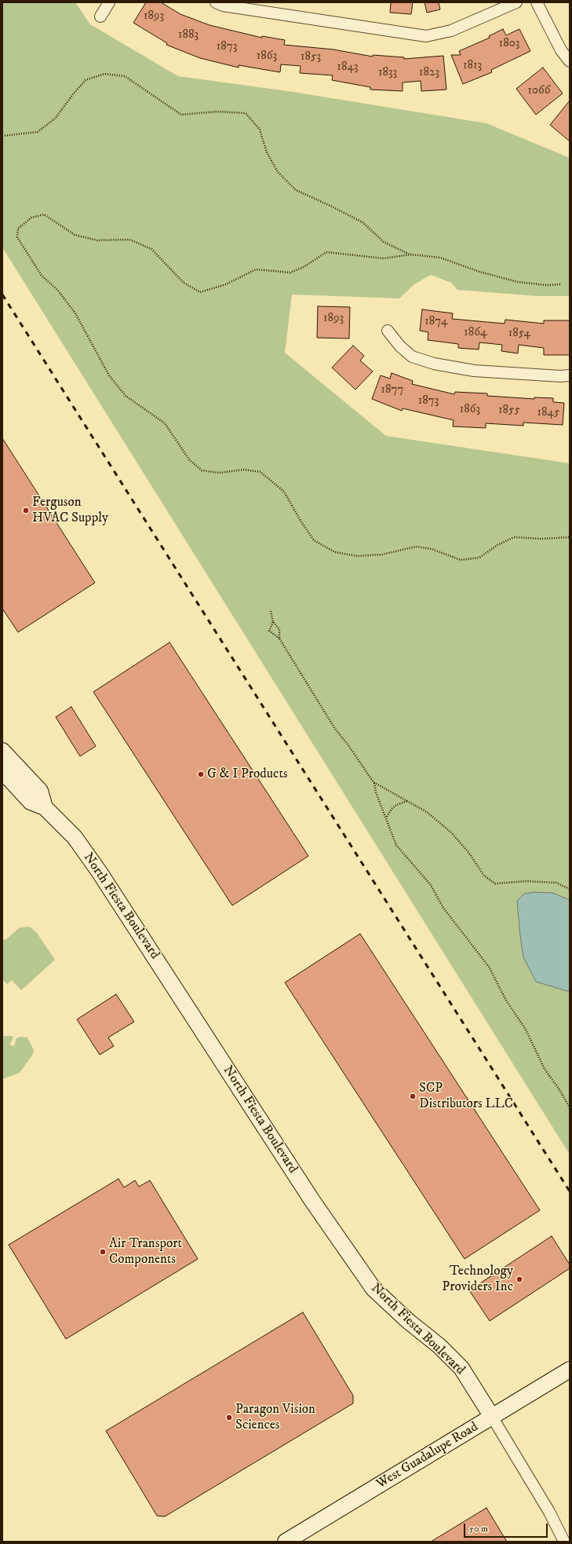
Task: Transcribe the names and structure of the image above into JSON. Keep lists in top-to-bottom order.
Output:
{
  "streets": {
    "street": ["North Fiesta Boulevard", "West Guadalupe Road"]
  },
  "crossings": [
    ["North Fiesta Boulevard", "West Guadalupe Road"]
  ],
  "places": [
    "Ferguson HVAC Supply",
    "G & I Products",
    "SCP Distributors LLC",
    "Air Transport Components",
    "Technology Providers Inc",
    "Paragon Vision Sciences"
  ],
  "house_numbers": [
    "1893",
    "1883",
    "1803",
    "1873",
    "1863",
    "1853",
    "1813",
    "1843",
    "1833",
    "1823",
    "1066",
    "1893",
    "1874",
    "1864",
    "1854",
    "1877",
    "1873",
    "1863",
    "1855",
    "1845"
  ],
  "scale_bar": "50 m"
}
